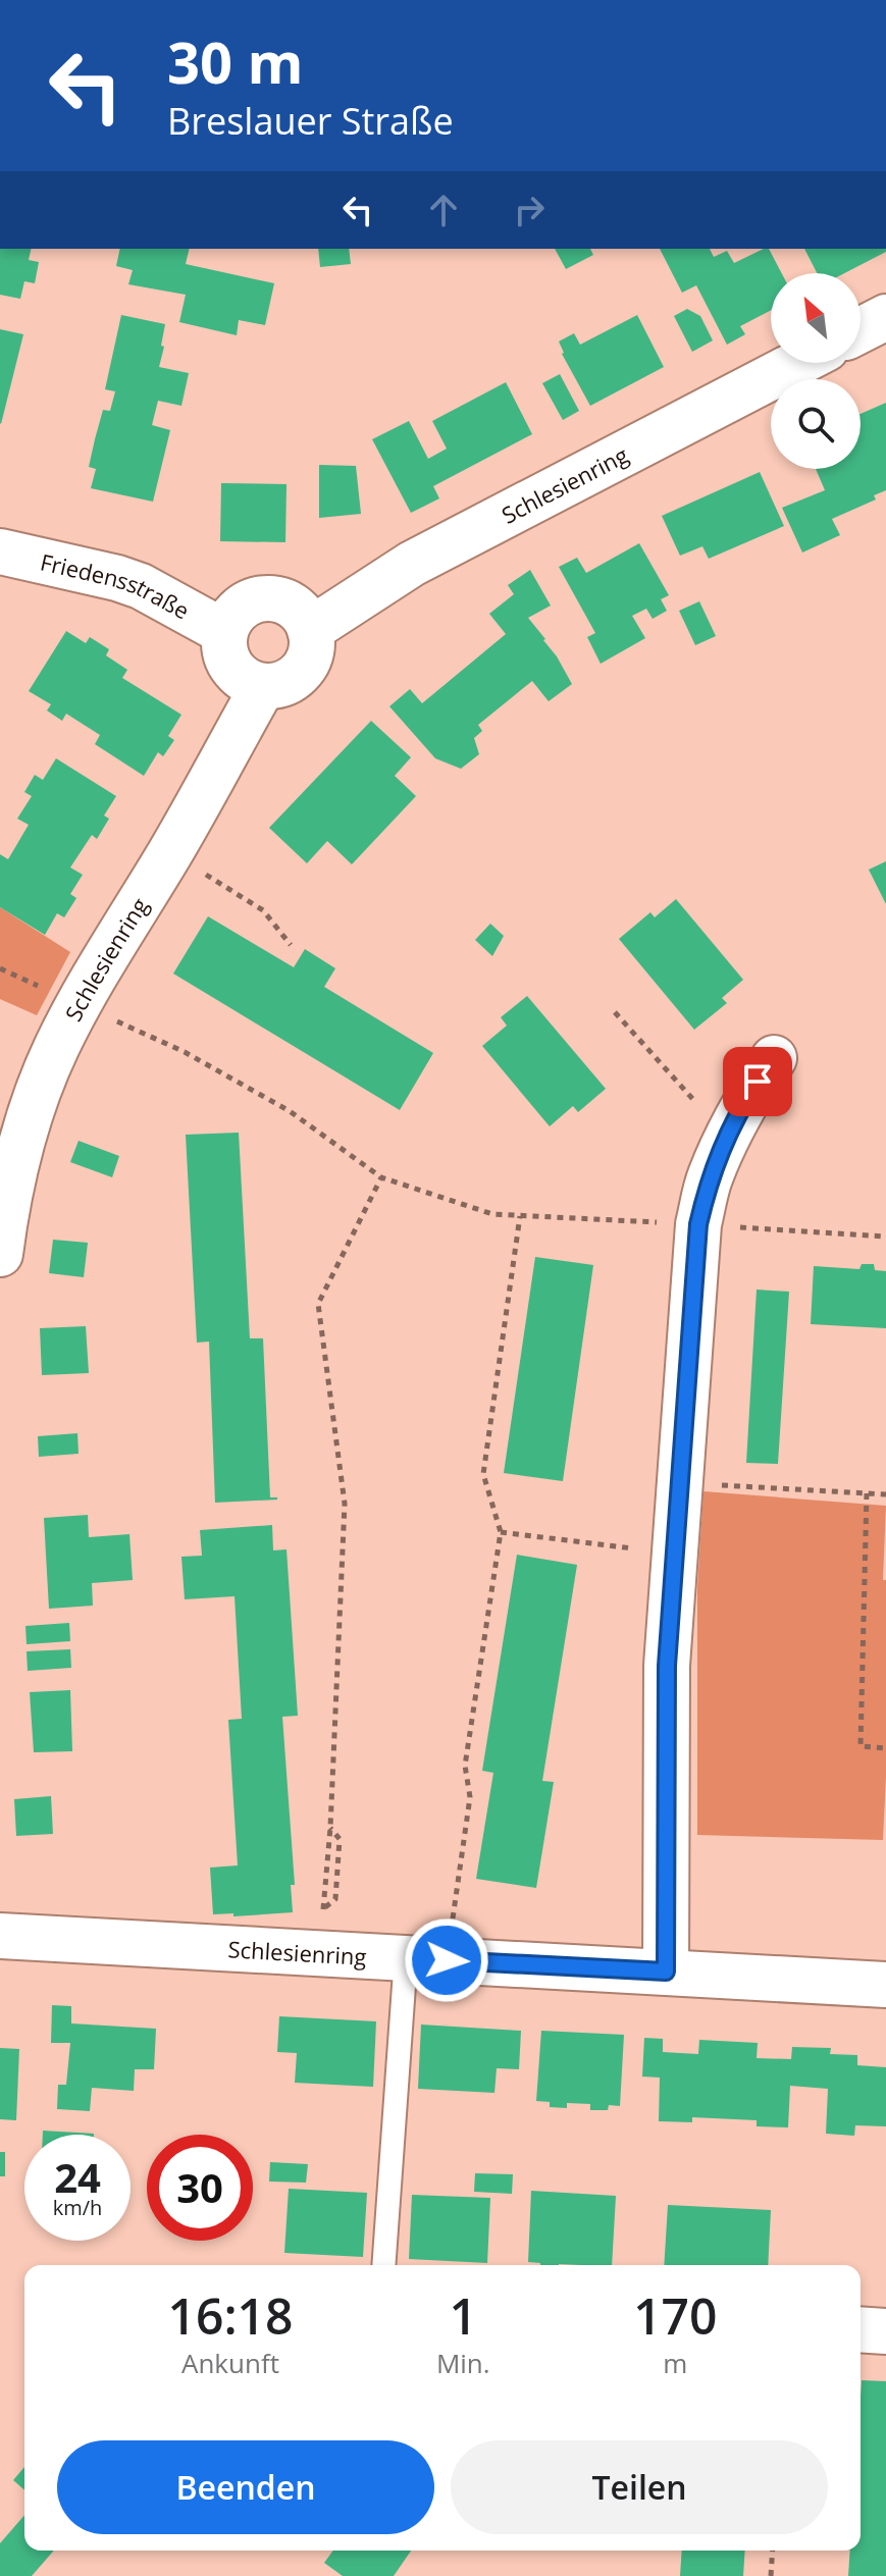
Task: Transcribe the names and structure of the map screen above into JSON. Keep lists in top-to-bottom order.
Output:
{
  "streets": {
    "street": ["Schlesienring", "Friedensstraße"]
  },
  "crossings": [
    ["Schlesienring", "Friedensstraße"]
  ],
  "north": "top left",
  "page": {
    "turn": ["30 m", "Breslauer Straße"],
    "speed": "24 km/h",
    "limit": "30",
    "eta": [
      "16:18",
      "Ankunft",
      "1",
      "Min.",
      "170",
      "m"
    ],
    "buttons": ["Beenden", "Teilen"]
  }
}
